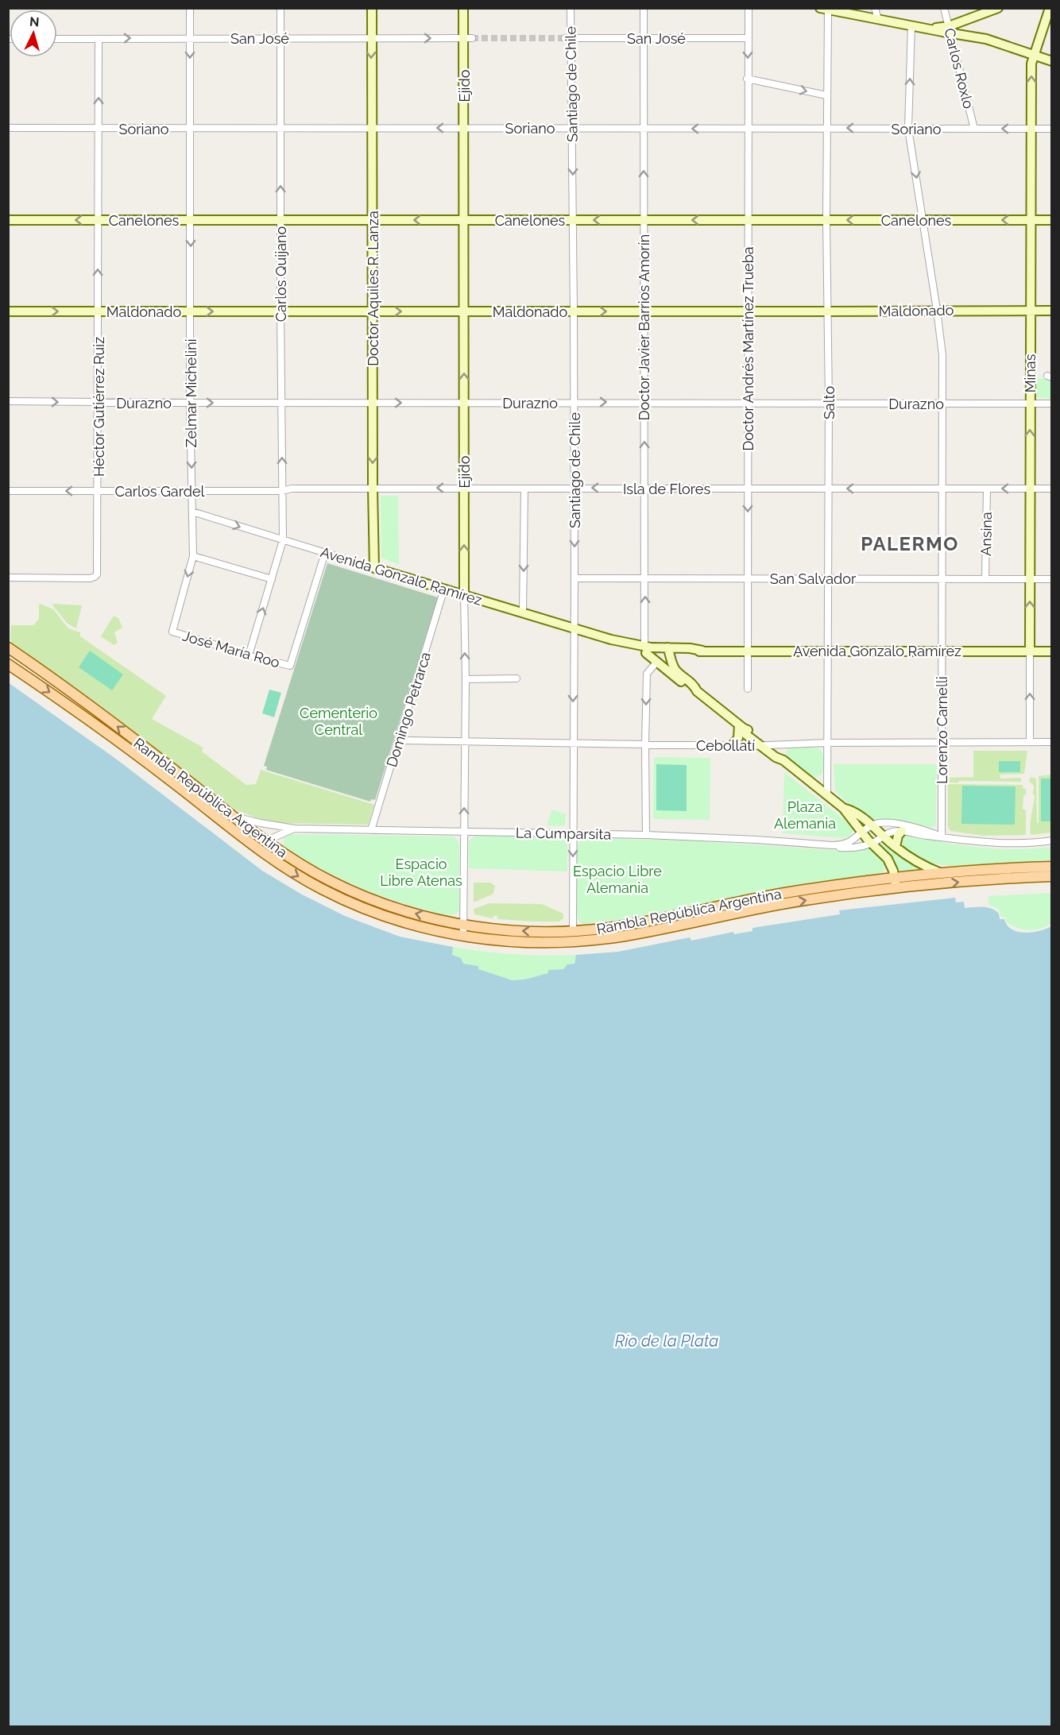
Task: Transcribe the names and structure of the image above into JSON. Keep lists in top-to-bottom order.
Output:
{
  "streets": {
    "main road": ["Rambla República Argentina"],
    "street": [
      "San José",
      "Carlos Roxlo",
      "Santiago de Chile",
      "Ejido",
      "Soriano",
      "Canelones",
      "Carlos Quijano",
      "Doctor Aquiles R. Lanza",
      "Maldonado",
      "Doctor Javier Barrios Amorín",
      "Doctor Andrés Martínez Trueba",
      "Minas",
      "Zelmar Michelini",
      "Durazno",
      "Salto",
      "Héctor Gutiérrez Ruiz",
      "Isla de Flores",
      "Carlos Gardel",
      "Ansina",
      "Avenida Gonzalo Ramírez",
      "San Salvador",
      "José María Roo",
      "Domingo Petrarca",
      "Lorenzo Carnelli",
      "Cebollatí",
      "La Cumparsita"
    ]
  },
  "crossings": [
    ["San José", "Santiago de Chile"],
    ["San José", "Ejido"],
    ["San José", "Carlos Quijano"],
    ["San José", "Doctor Aquiles R. Lanza"],
    ["San José", "Doctor Javier Barrios Amorín"],
    ["San José", "Doctor Andrés Martínez Trueba"],
    ["San José", "Zelmar Michelini"],
    ["San José", "Héctor Gutiérrez Ruiz"],
    ["Carlos Roxlo", "Soriano"],
    ["Santiago de Chile", "Soriano"],
    ["Santiago de Chile", "Canelones"],
    ["Santiago de Chile", "Maldonado"],
    ["Santiago de Chile", "Durazno"],
    ["Santiago de Chile", "Isla de Flores"],
    ["Santiago de Chile", "Avenida Gonzalo Ramírez"],
    ["Santiago de Chile", "San Salvador"],
    ["Santiago de Chile", "Cebollatí"],
    ["Santiago de Chile", "Rambla República Argentina"],
    ["Santiago de Chile", "La Cumparsita"],
    ["Ejido", "Soriano"],
    ["Ejido", "Canelones"],
    ["Ejido", "Maldonado"],
    ["Ejido", "Durazno"],
    ["Ejido", "Isla de Flores"],
    ["Ejido", "Avenida Gonzalo Ramírez"],
    ["Ejido", "Cebollatí"],
    ["Ejido", "Rambla República Argentina"],
    ["Ejido", "La Cumparsita"],
    ["Soriano", "Carlos Quijano"],
    ["Soriano", "Doctor Aquiles R. Lanza"],
    ["Soriano", "Doctor Javier Barrios Amorín"],
    ["Soriano", "Doctor Andrés Martínez Trueba"],
    ["Soriano", "Minas"],
    ["Soriano", "Zelmar Michelini"],
    ["Soriano", "Salto"],
    ["Soriano", "Héctor Gutiérrez Ruiz"],
    ["Soriano", "Lorenzo Carnelli"],
    ["Canelones", "Carlos Quijano"],
    ["Canelones", "Doctor Aquiles R. Lanza"],
    ["Canelones", "Doctor Javier Barrios Amorín"],
    ["Canelones", "Doctor Andrés Martínez Trueba"],
    ["Canelones", "Minas"],
    ["Canelones", "Zelmar Michelini"],
    ["Canelones", "Salto"],
    ["Canelones", "Héctor Gutiérrez Ruiz"],
    ["Canelones", "Lorenzo Carnelli"],
    ["Carlos Quijano", "Maldonado"],
    ["Carlos Quijano", "Durazno"],
    ["Carlos Quijano", "Isla de Flores"],
    ["Carlos Quijano", "Carlos Gardel"],
    ["Carlos Quijano", "Avenida Gonzalo Ramírez"],
    ["Carlos Quijano", "José María Roo"],
    ["Doctor Aquiles R. Lanza", "Maldonado"],
    ["Doctor Aquiles R. Lanza", "Durazno"],
    ["Doctor Aquiles R. Lanza", "Isla de Flores"],
    ["Doctor Aquiles R. Lanza", "Avenida Gonzalo Ramírez"],
    ["Maldonado", "Doctor Javier Barrios Amorín"],
    ["Maldonado", "Doctor Andrés Martínez Trueba"],
    ["Maldonado", "Minas"],
    ["Maldonado", "Zelmar Michelini"],
    ["Maldonado", "Salto"],
    ["Maldonado", "Héctor Gutiérrez Ruiz"],
    ["Maldonado", "Lorenzo Carnelli"],
    ["Doctor Javier Barrios Amorín", "Durazno"],
    ["Doctor Javier Barrios Amorín", "Isla de Flores"],
    ["Doctor Javier Barrios Amorín", "Avenida Gonzalo Ramírez"],
    ["Doctor Javier Barrios Amorín", "San Salvador"],
    ["Doctor Andrés Martínez Trueba", "Durazno"],
    ["Doctor Andrés Martínez Trueba", "Isla de Flores"],
    ["Doctor Andrés Martínez Trueba", "Avenida Gonzalo Ramírez"],
    ["Doctor Andrés Martínez Trueba", "San Salvador"],
    ["Minas", "Durazno"],
    ["Minas", "Isla de Flores"],
    ["Minas", "Avenida Gonzalo Ramírez"],
    ["Minas", "San Salvador"],
    ["Minas", "Cebollatí"],
    ["Zelmar Michelini", "Durazno"],
    ["Zelmar Michelini", "Carlos Gardel"],
    ["Zelmar Michelini", "Avenida Gonzalo Ramírez"],
    ["Zelmar Michelini", "José María Roo"],
    ["Durazno", "Salto"],
    ["Durazno", "Héctor Gutiérrez Ruiz"],
    ["Durazno", "Lorenzo Carnelli"],
    ["Salto", "Isla de Flores"],
    ["Salto", "Avenida Gonzalo Ramírez"],
    ["Salto", "San Salvador"],
    ["Salto", "Cebollatí"],
    ["Héctor Gutiérrez Ruiz", "Carlos Gardel"],
    ["Isla de Flores", "Carlos Gardel"],
    ["Isla de Flores", "Ansina"],
    ["Isla de Flores", "Lorenzo Carnelli"],
    ["Ansina", "San Salvador"],
    ["Avenida Gonzalo Ramírez", "José María Roo"],
    ["Avenida Gonzalo Ramírez", "Domingo Petrarca"],
    ["Avenida Gonzalo Ramírez", "Lorenzo Carnelli"],
    ["San Salvador", "Lorenzo Carnelli"],
    ["Domingo Petrarca", "Cebollatí"],
    ["Domingo Petrarca", "La Cumparsita"],
    ["Lorenzo Carnelli", "Cebollatí"],
    ["Lorenzo Carnelli", "La Cumparsita"],
    ["Rambla República Argentina", "La Cumparsita"]
  ],
  "one_way": [
    "Santiago de Chile",
    "Ejido",
    "Canelones",
    "Carlos Quijano",
    "Doctor Javier Barrios Amorín",
    "Minas",
    "Zelmar Michelini",
    "Isla de Flores"
  ],
  "districts": ["PALERMO"],
  "water": ["Río de la Plata"],
  "parks": [
    "Cementerio Central",
    "Plaza Alemania",
    "Espacio Libre Atenas",
    "Espacio Libre Alemania"
  ],
  "north": "top"
}
